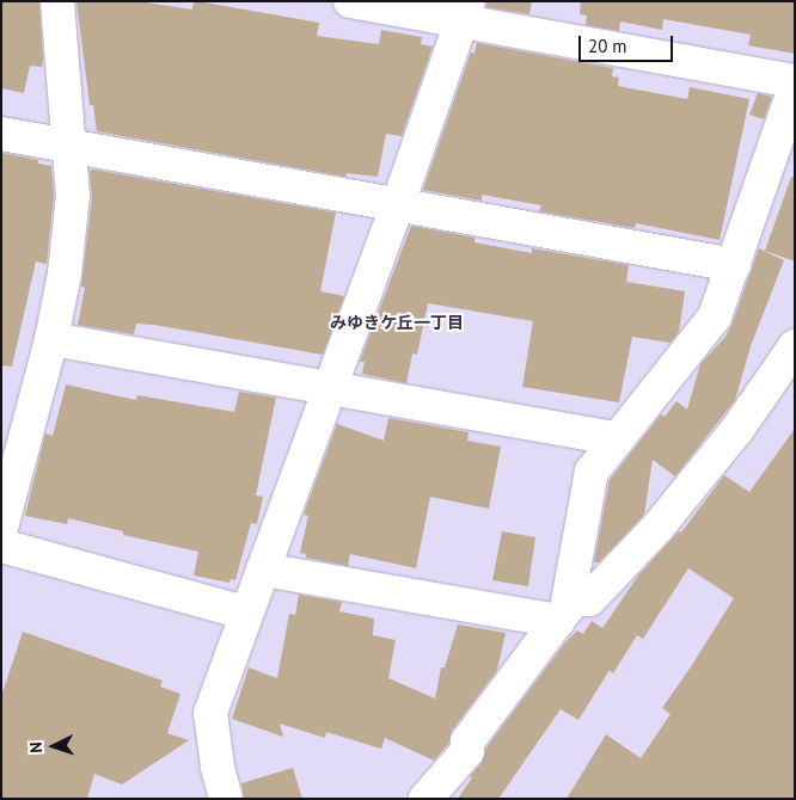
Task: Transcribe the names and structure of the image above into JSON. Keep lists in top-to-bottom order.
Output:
{
  "districts": ["みゆきケ丘一丁目"],
  "scale_bar": "20 m",
  "north": "left"
}
